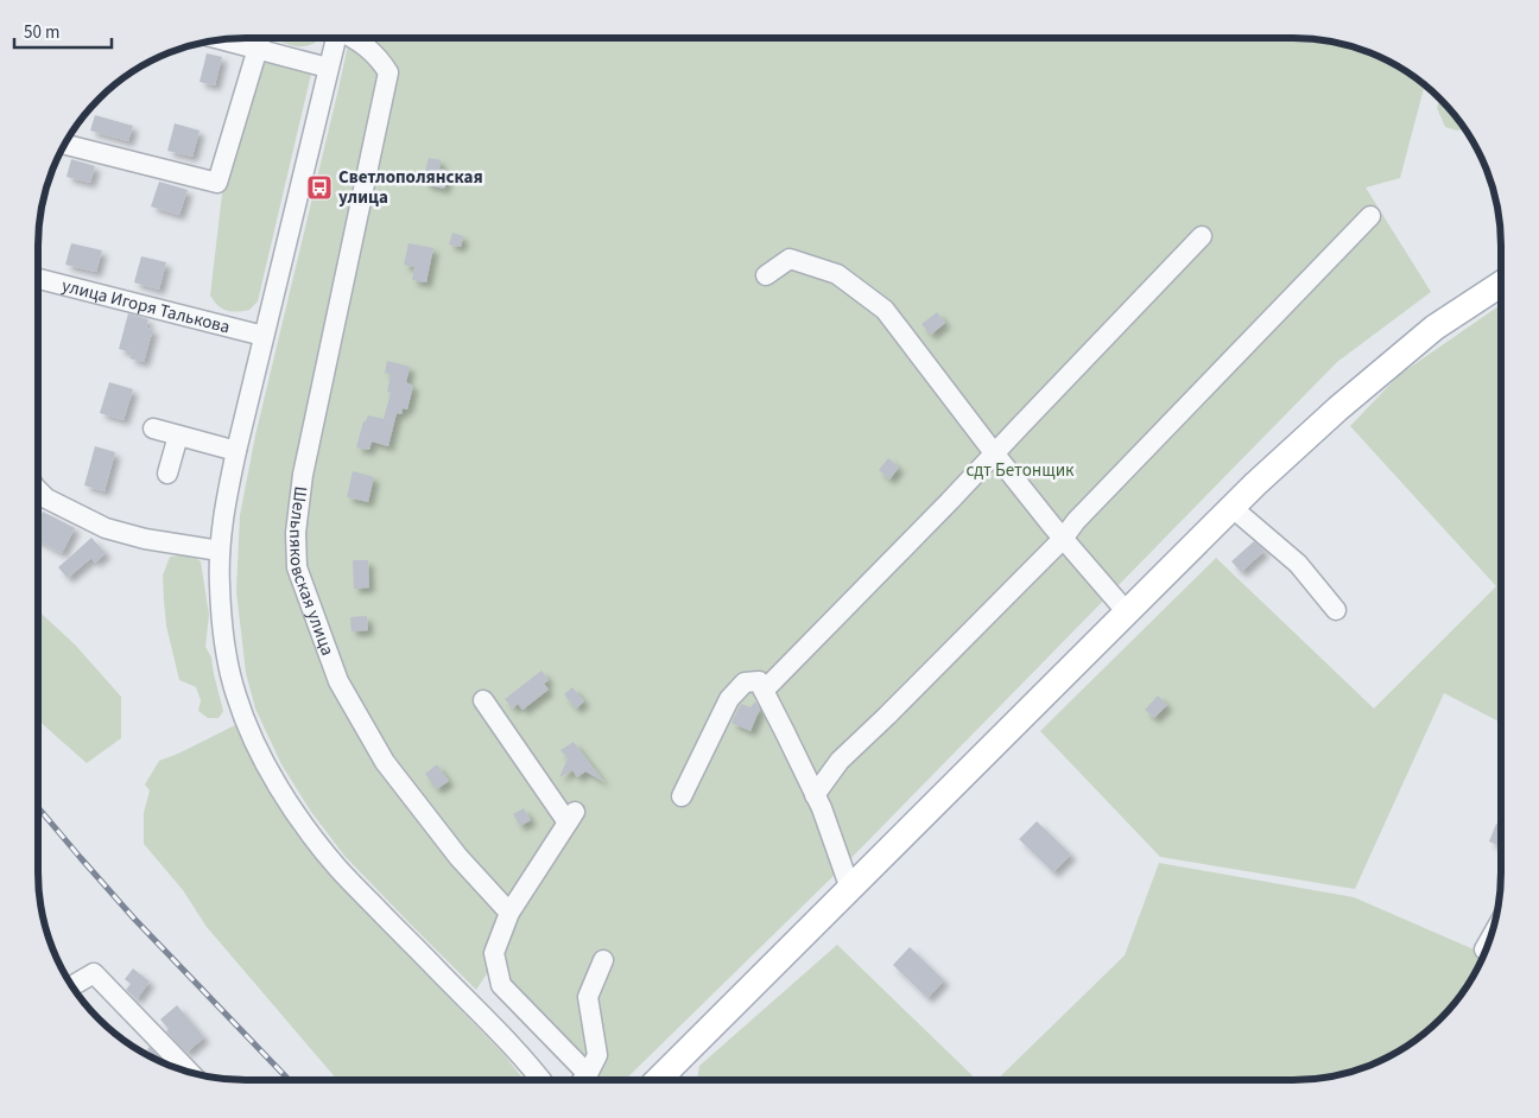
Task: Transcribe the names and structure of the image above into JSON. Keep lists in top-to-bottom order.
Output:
{
  "streets": {
    "street": ["улица Игоря Талькова", "Шельпяковская улица"]
  },
  "parks": ["сдт Бетонщик"],
  "places": {
    "bus stop": ["Светлополянская улица"]
  },
  "scale_bar": "50 m"
}
